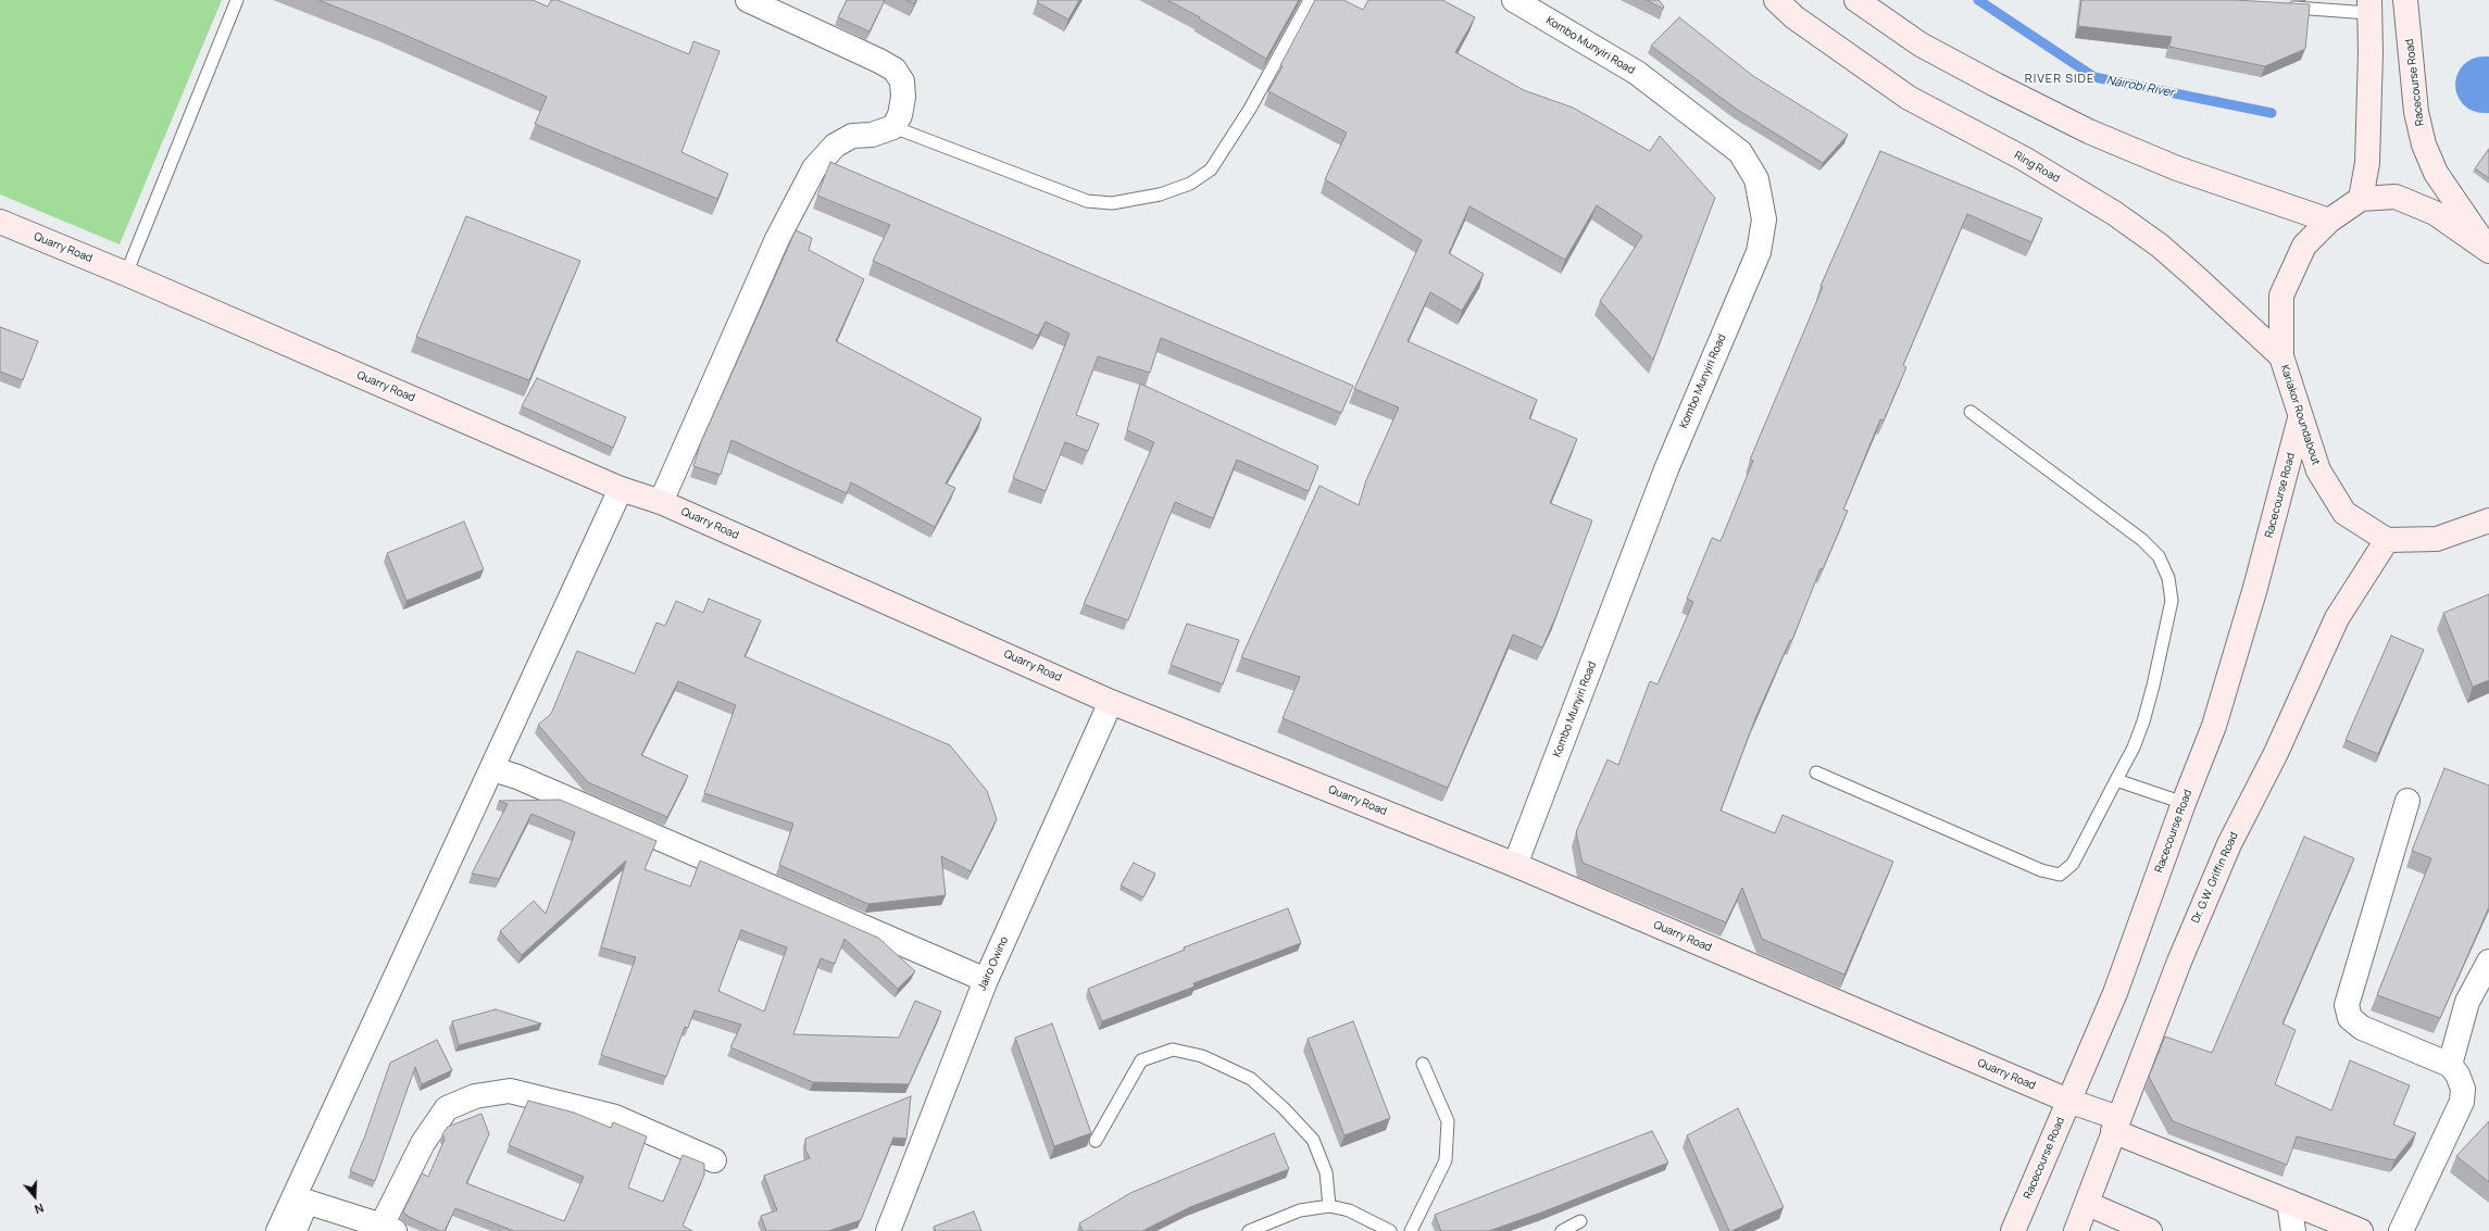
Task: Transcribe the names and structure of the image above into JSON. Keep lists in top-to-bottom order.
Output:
{
  "streets": {
    "main road": [
      "Racecourse Road",
      "Ring Road",
      "Quarry Road",
      "Kariakor Roundabout",
      "Dr. G.W. Griffin Road"
    ],
    "street": ["Kombo Munyiri Road", "Jairo Owino"]
  },
  "crossings": [
    ["Kombo Munyiri Road", "Quarry Road"],
    ["Racecourse Road", "Quarry Road"],
    ["Racecourse Road", "Kariakor Roundabout"],
    ["Ring Road", "Kariakor Roundabout"],
    ["Quarry Road", "Dr. G.W. Griffin Road"],
    ["Quarry Road", "Jairo Owino"],
    ["Kariakor Roundabout", "Dr. G.W. Griffin Road"]
  ],
  "districts": ["RIVER SIDE"],
  "water": ["Nairobi River"],
  "north": "bottom"
}
